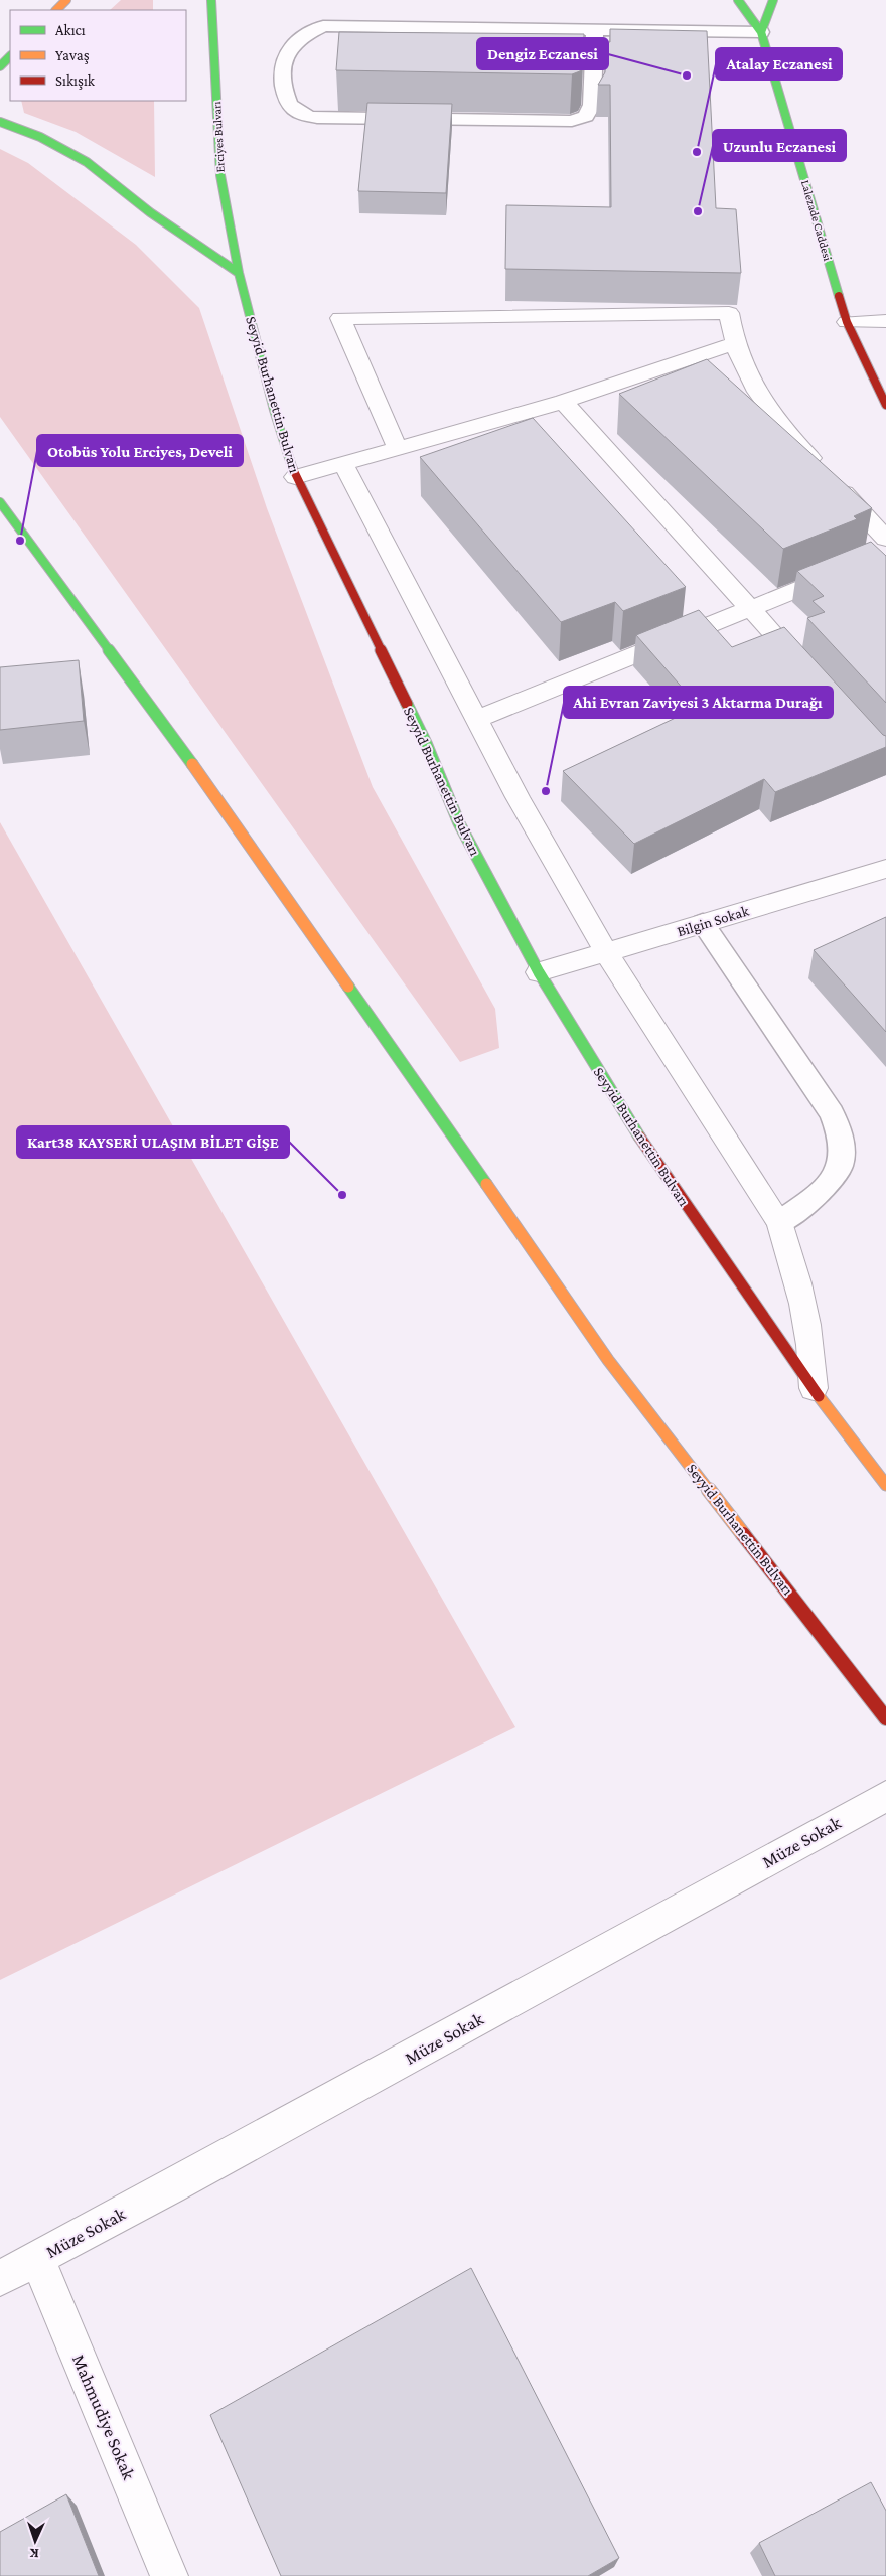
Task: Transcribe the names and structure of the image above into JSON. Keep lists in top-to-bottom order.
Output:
{
  "streets": {
    "main road": ["Erciyes Bulvarı", "Lalezade Caddesi", "Seyyid Burhanettin Bulvarı"],
    "street": ["Bilgin Sokak", "Müze Sokak", "Mahmudiye Sokak"]
  },
  "crossings": [
    ["Erciyes Bulvarı", "Seyyid Burhanettin Bulvarı"],
    ["Seyyid Burhanettin Bulvarı", "Bilgin Sokak"],
    ["Müze Sokak", "Mahmudiye Sokak"]
  ],
  "places": [
    "Dengiz Eczanesi",
    "Atalay Eczanesi",
    "Uzunlu Eczanesi",
    "Otobüs Yolu Erciyes, Develi",
    "Ahi Evran Zaviyesi 3 Aktarma Durağı",
    "Kart38 KAYSERİ ULAŞIM BİLET GİŞE"
  ],
  "legend": ["Akıcı", "Yavaş", "Sıkışık"],
  "north": "bottom"
}
